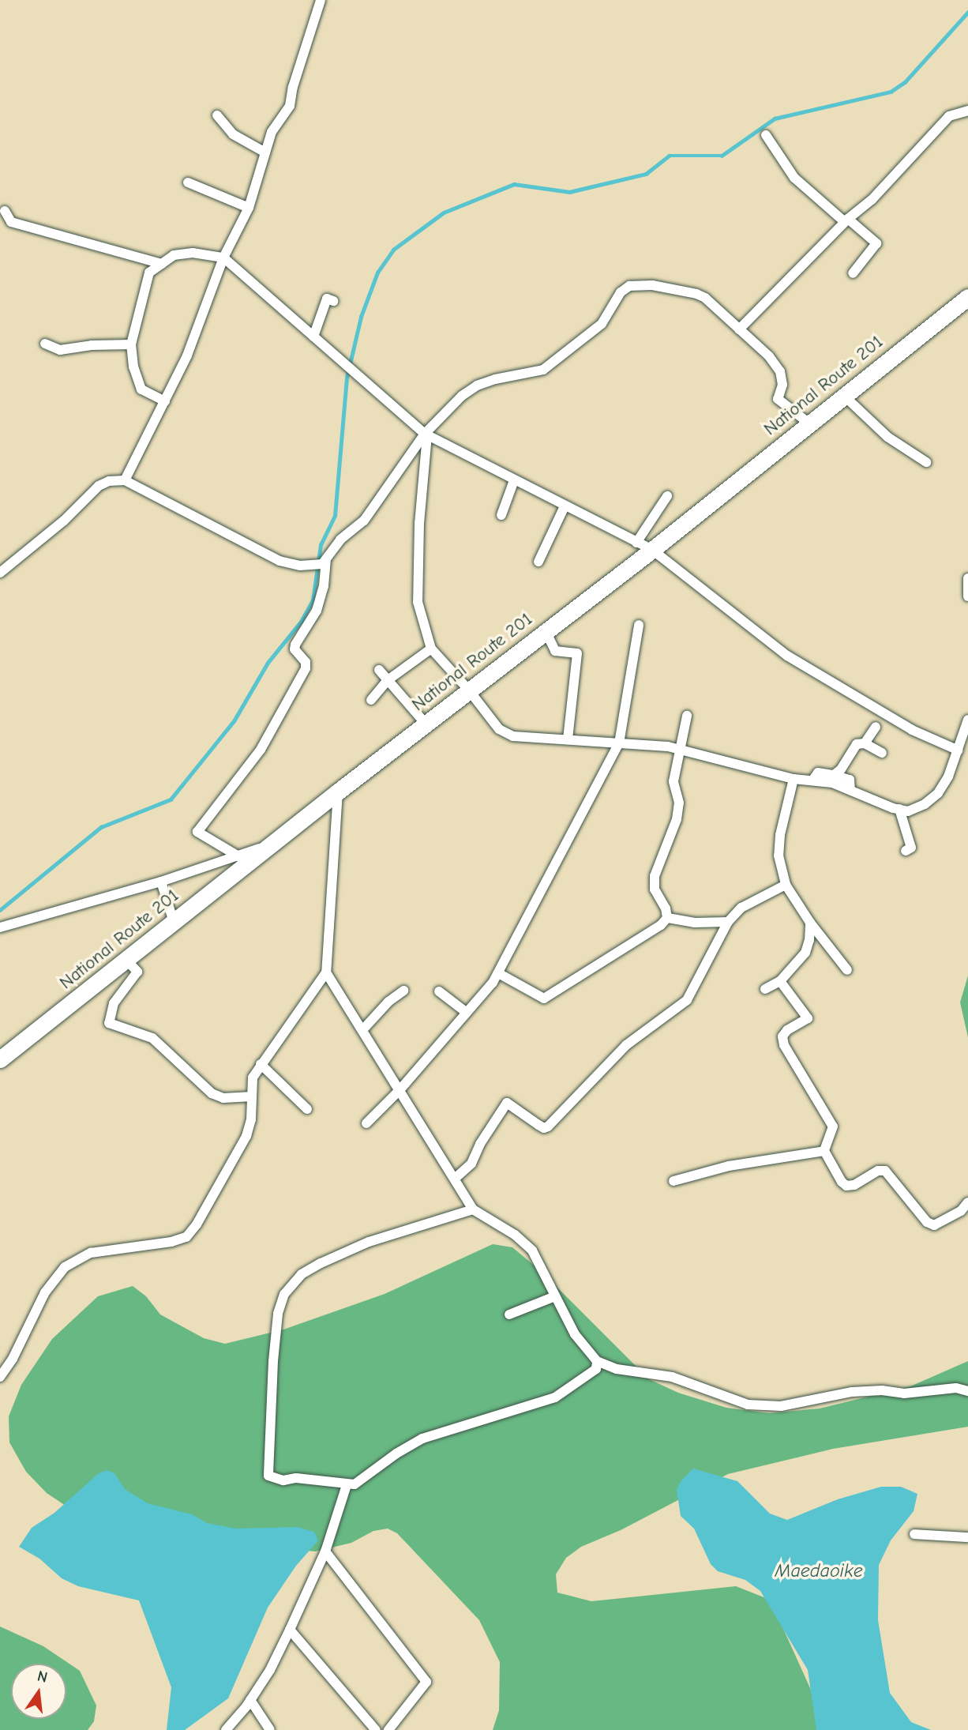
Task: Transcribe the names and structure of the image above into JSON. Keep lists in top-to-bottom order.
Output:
{
  "streets": {
    "highway": ["National Route 201"]
  },
  "water": ["Maedaoike"],
  "north": "top"
}
